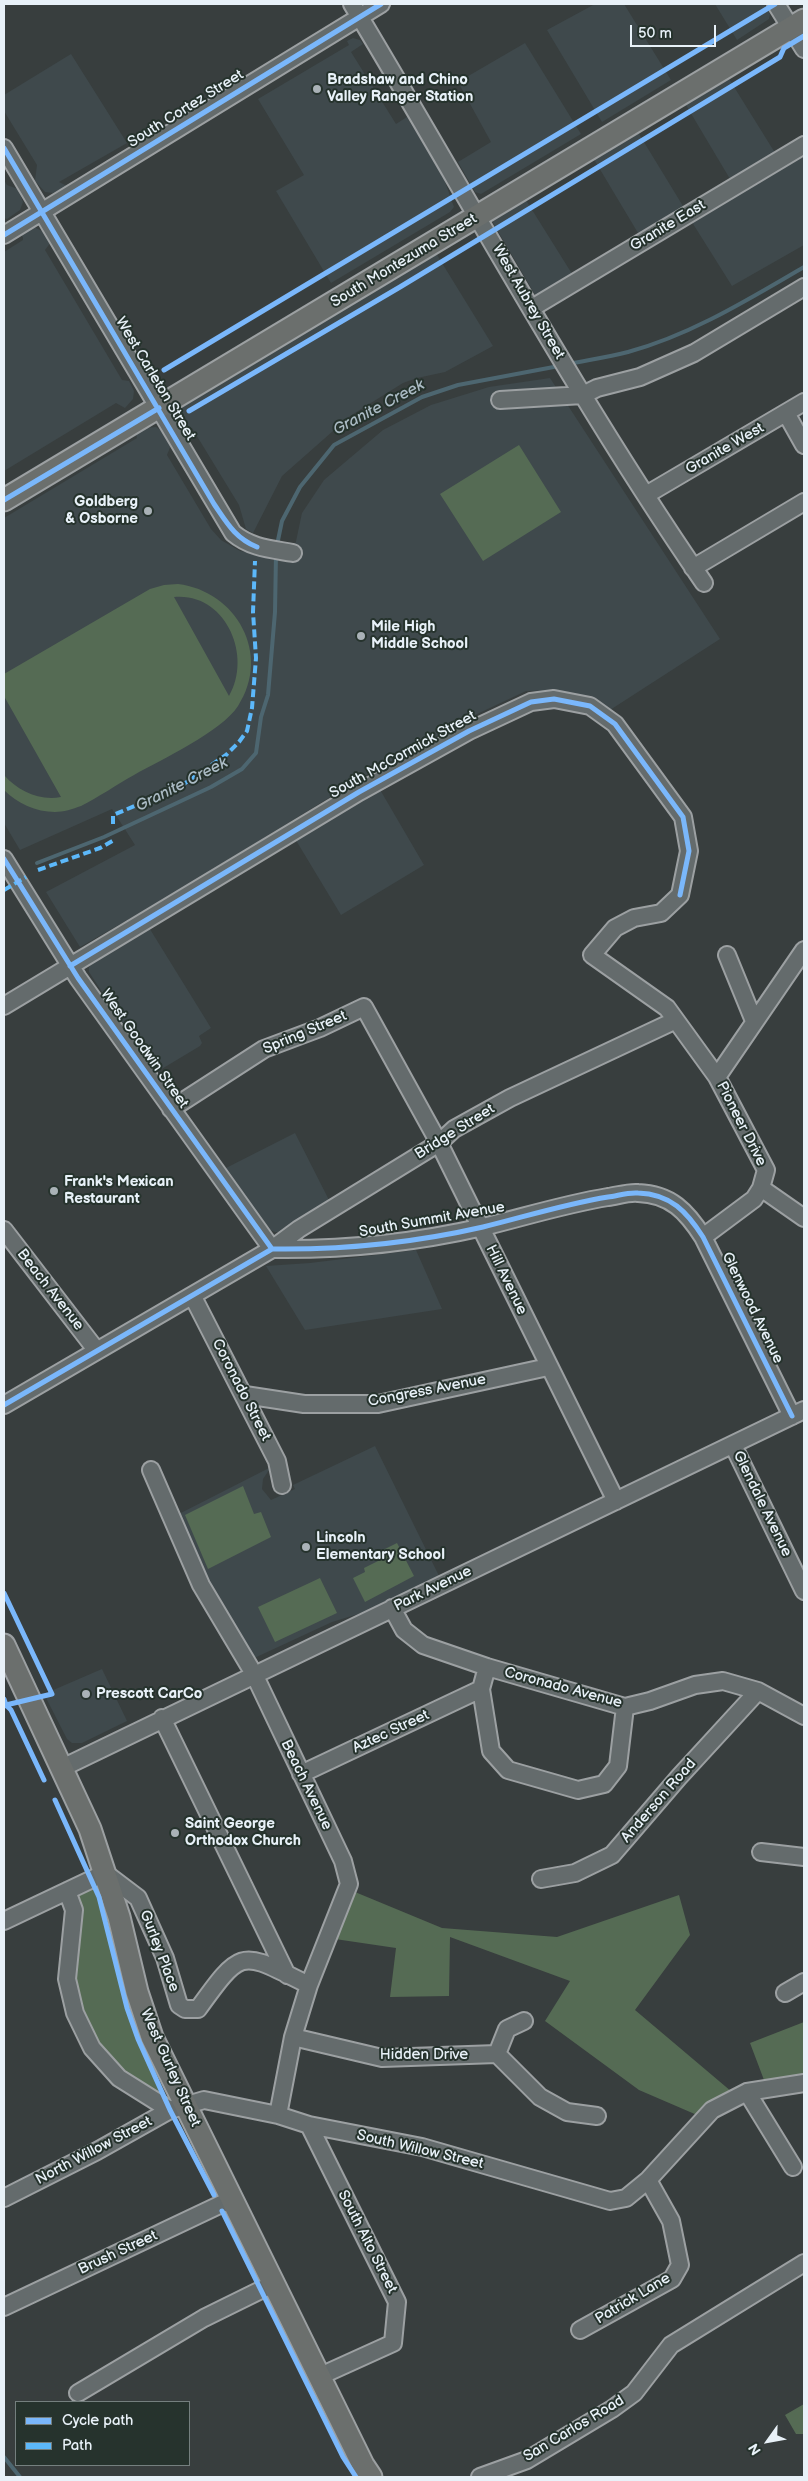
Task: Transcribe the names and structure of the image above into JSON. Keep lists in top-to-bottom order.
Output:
{
  "streets": {
    "main road": ["South Montezuma Street", "West Gurley Street"],
    "street": [
      "South Cortez Street",
      "Granite East",
      "West Aubrey Street",
      "West Carleton Street",
      "Granite West",
      "South McCormick Street",
      "Spring Street",
      "West Goodwin Street",
      "Pioneer Drive",
      "Bridge Street",
      "South Summit Avenue",
      "Hill Avenue",
      "Beach Avenue",
      "Glenwood Avenue",
      "Coronado Street",
      "Congress Avenue",
      "Glendale Avenue",
      "Park Avenue",
      "Coronado Avenue",
      "Aztec Street",
      "Anderson Road",
      "Gurley Place",
      "Hidden Drive",
      "South Willow Street",
      "North Willow Street",
      "South Alto Street",
      "Brush Street",
      "Patrick Lane",
      "San Carlos Road"
    ]
  },
  "crossings": [
    ["South Cortez Street", "West Aubrey Street"],
    ["South Cortez Street", "West Carleton Street"],
    ["Granite East", "West Aubrey Street"],
    ["South Montezuma Street", "West Aubrey Street"],
    ["South Montezuma Street", "West Carleton Street"],
    ["West Aubrey Street", "Granite West"],
    ["South McCormick Street", "West Goodwin Street"],
    ["South McCormick Street", "Bridge Street"],
    ["Spring Street", "West Goodwin Street"],
    ["Spring Street", "Hill Avenue"],
    ["West Goodwin Street", "Bridge Street"],
    ["West Goodwin Street", "South Summit Avenue"],
    ["Pioneer Drive", "Glenwood Avenue"],
    ["Bridge Street", "South Summit Avenue"],
    ["Bridge Street", "Hill Avenue"],
    ["South Summit Avenue", "Hill Avenue"],
    ["South Summit Avenue", "Glenwood Avenue"],
    ["Hill Avenue", "Congress Avenue"],
    ["Hill Avenue", "Park Avenue"],
    ["Beach Avenue", "Park Avenue"],
    ["Beach Avenue", "Aztec Street"],
    ["Beach Avenue", "Gurley Place"],
    ["Beach Avenue", "Hidden Drive"],
    ["Beach Avenue", "South Willow Street"],
    ["Glenwood Avenue", "Park Avenue"],
    ["Coronado Street", "Congress Avenue"],
    ["Glendale Avenue", "Park Avenue"],
    ["Park Avenue", "Coronado Avenue"],
    ["Park Avenue", "West Gurley Street"],
    ["Coronado Avenue", "Anderson Road"],
    ["Gurley Place", "West Gurley Street"],
    ["West Gurley Street", "South Willow Street"],
    ["West Gurley Street", "North Willow Street"],
    ["West Gurley Street", "South Alto Street"],
    ["West Gurley Street", "Brush Street"],
    ["South Willow Street", "North Willow Street"],
    ["South Willow Street", "South Alto Street"],
    ["South Willow Street", "Patrick Lane"]
  ],
  "water": ["Granite Creek"],
  "places": [
    "Bradshaw and Chino Valley Ranger Station",
    "Goldberg & Osborne",
    "Mile High Middle School",
    "Frank's Mexican Restaurant",
    "Lincoln Elementary School",
    "Prescott CarCo",
    "Saint George Orthodox Church"
  ],
  "legend": ["Cycle path", "Path"],
  "scale_bar": "50 m",
  "north": "bottom left"
}
